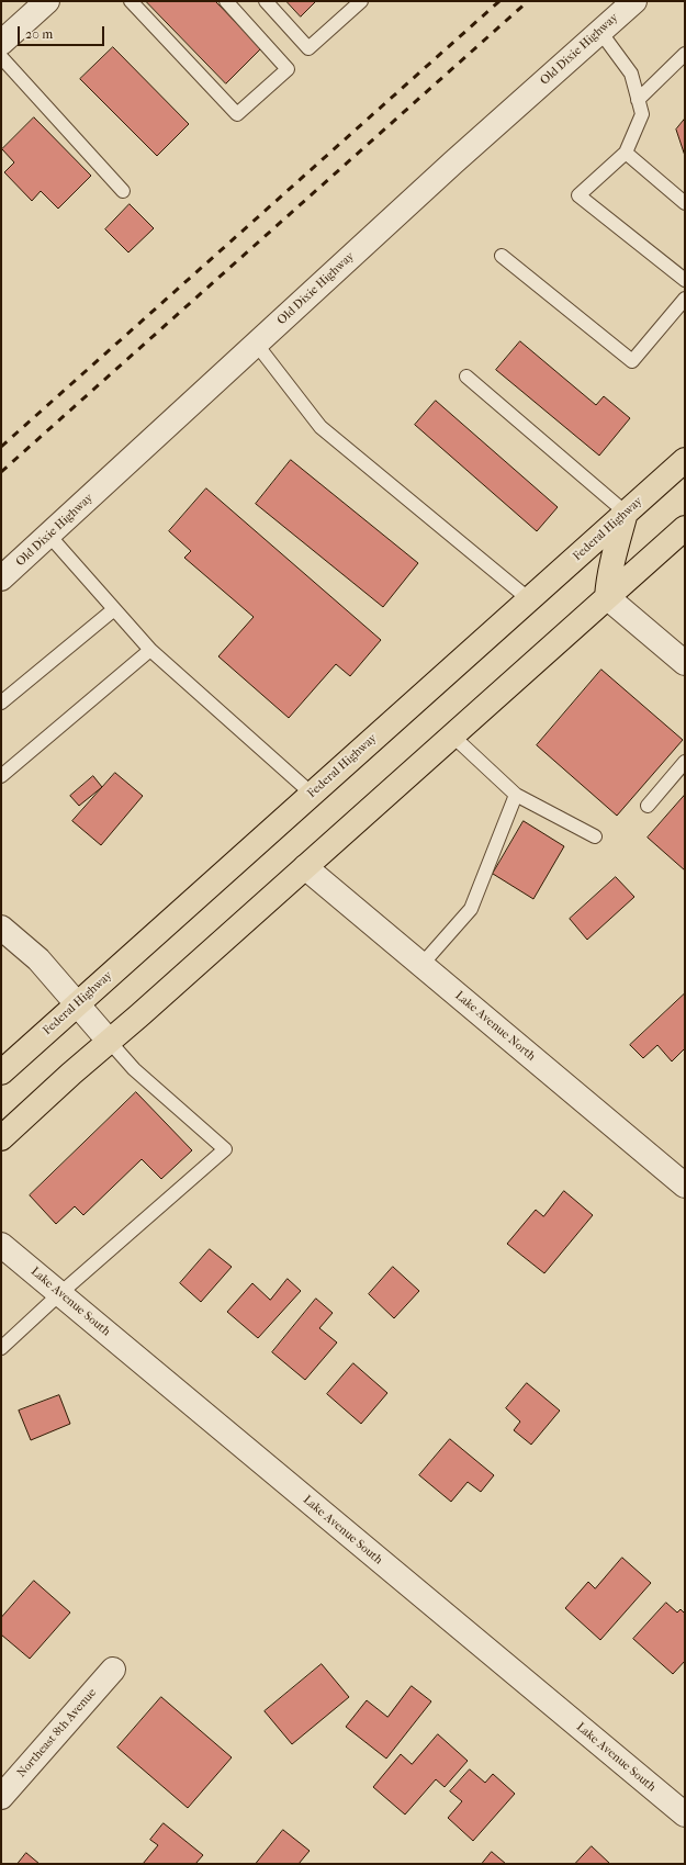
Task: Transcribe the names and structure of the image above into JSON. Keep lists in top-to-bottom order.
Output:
{
  "streets": {
    "main road": ["Federal Highway"],
    "street": [
      "Old Dixie Highway",
      "Lake Avenue North",
      "Lake Avenue South",
      "Northeast 8th Avenue"
    ]
  },
  "scale_bar": "20 m"
}
